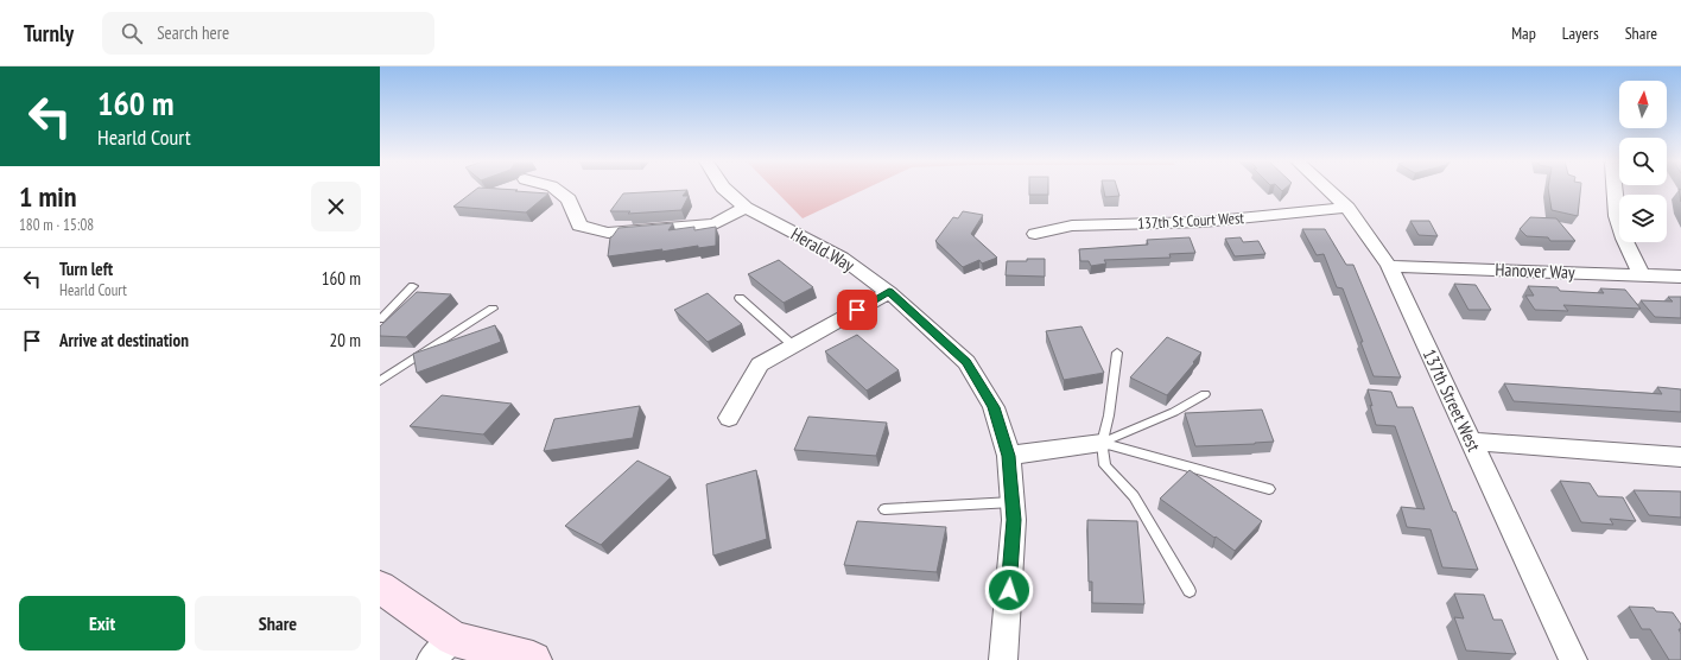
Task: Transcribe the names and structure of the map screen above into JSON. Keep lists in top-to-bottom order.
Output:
{
  "streets": {
    "street": [
      "137th St Court West",
      "Herald Way",
      "Hanover Way",
      "137th Street West"
    ]
  },
  "crossings": [
    ["137th St Court West", "137th Street West"],
    ["Hanover Way", "137th Street West"]
  ],
  "north": "top",
  "page": {
    "header": "Turnly",
    "search": "Search here",
    "nav": ["Map", "Layers", "Share"],
    "turn": ["160 m", "Hearld Court"],
    "heading": ["1 min", "180 m · 15:08"],
    "list": [
      {
        "name": "Turn left",
        "note": "Hearld Court",
        "value": "160 m"
      },
      {
        "name": "Arrive at destination",
        "value": "20 m"
      }
    ],
    "buttons": ["Exit", "Share"]
  }
}
